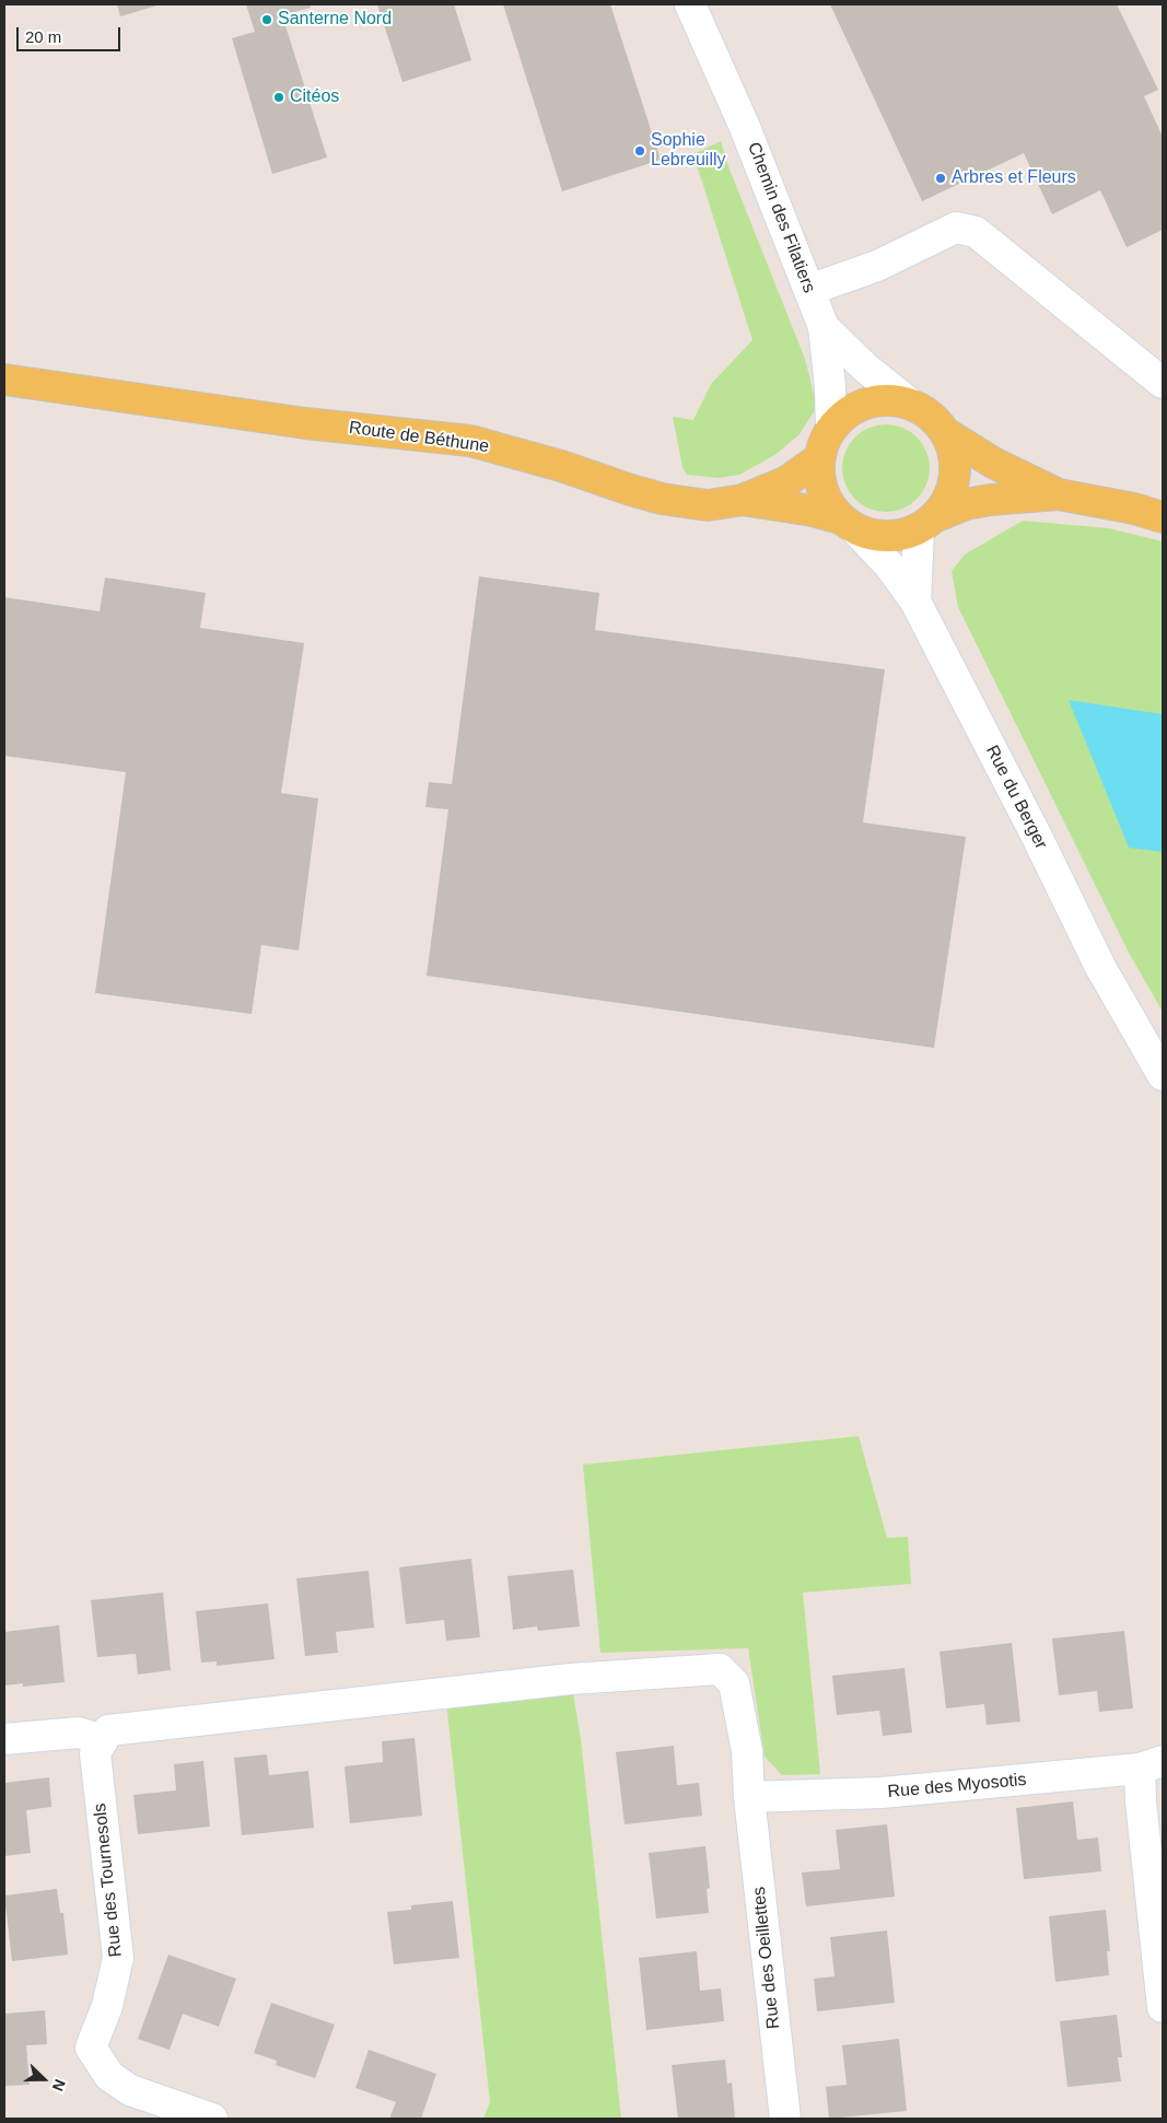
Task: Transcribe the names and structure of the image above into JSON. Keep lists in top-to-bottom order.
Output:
{
  "streets": {
    "main road": ["Route de Béthune"],
    "street": [
      "Chemin des Filatiers",
      "Rue du Berger",
      "Rue des Myosotis",
      "Rue des Tournesols",
      "Rue des Oeillettes"
    ]
  },
  "crossings": [
    ["Chemin des Filatiers", "Route de Béthune"],
    ["Chemin des Filatiers", "Rue du Berger"],
    ["Route de Béthune", "Rue du Berger"],
    ["Rue des Myosotis", "Rue des Oeillettes"],
    ["Rue des Tournesols", "Rue des Oeillettes"]
  ],
  "places": [
    "Santerne Nord",
    "Citéos",
    "Sophie Lebreuilly",
    "Arbres et Fleurs"
  ],
  "scale_bar": "20 m",
  "north": "right"
}
